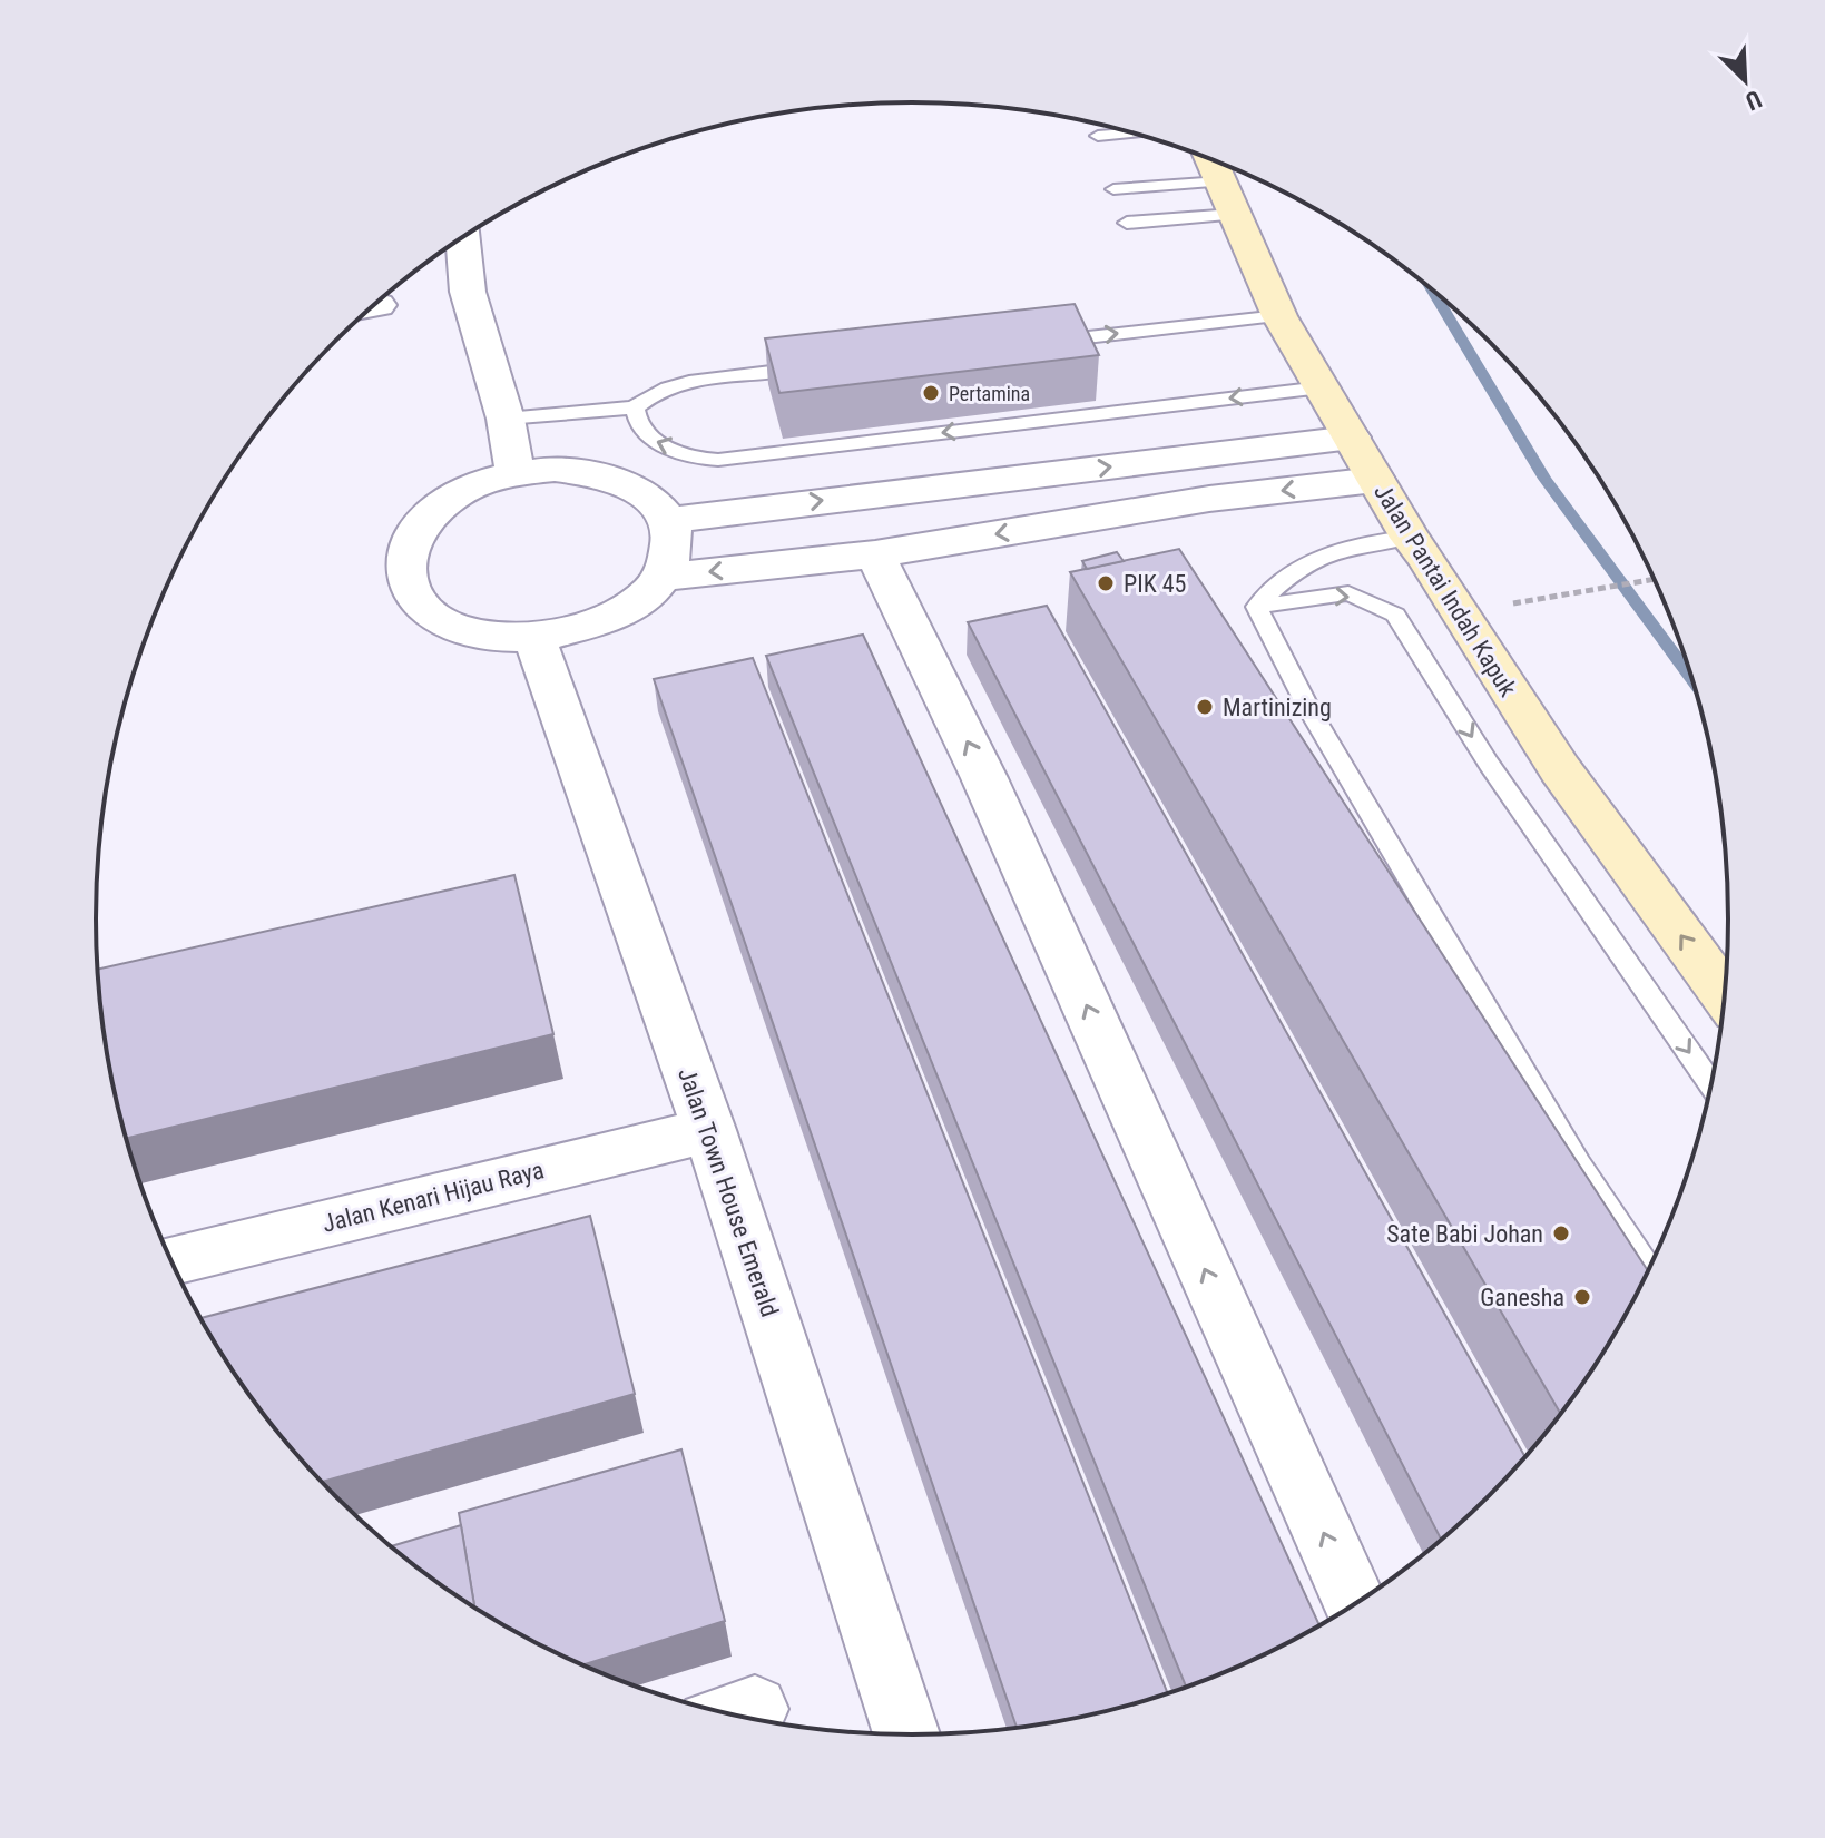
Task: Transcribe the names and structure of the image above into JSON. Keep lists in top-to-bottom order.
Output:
{
  "streets": {
    "main road": ["Jalan Pantai Indah Kapuk"],
    "street": ["Jalan Town House Emerald", "Jalan Kenari Hijau Raya"]
  },
  "crossings": [
    ["Jalan Town House Emerald", "Jalan Kenari Hijau Raya"]
  ],
  "one_way": ["Jalan Pantai Indah Kapuk"],
  "places": [
    "Pertamina",
    "PIK 45",
    "Martinizing",
    "Sate Babi Johan",
    "Ganesha"
  ],
  "north": "bottom right"
}
